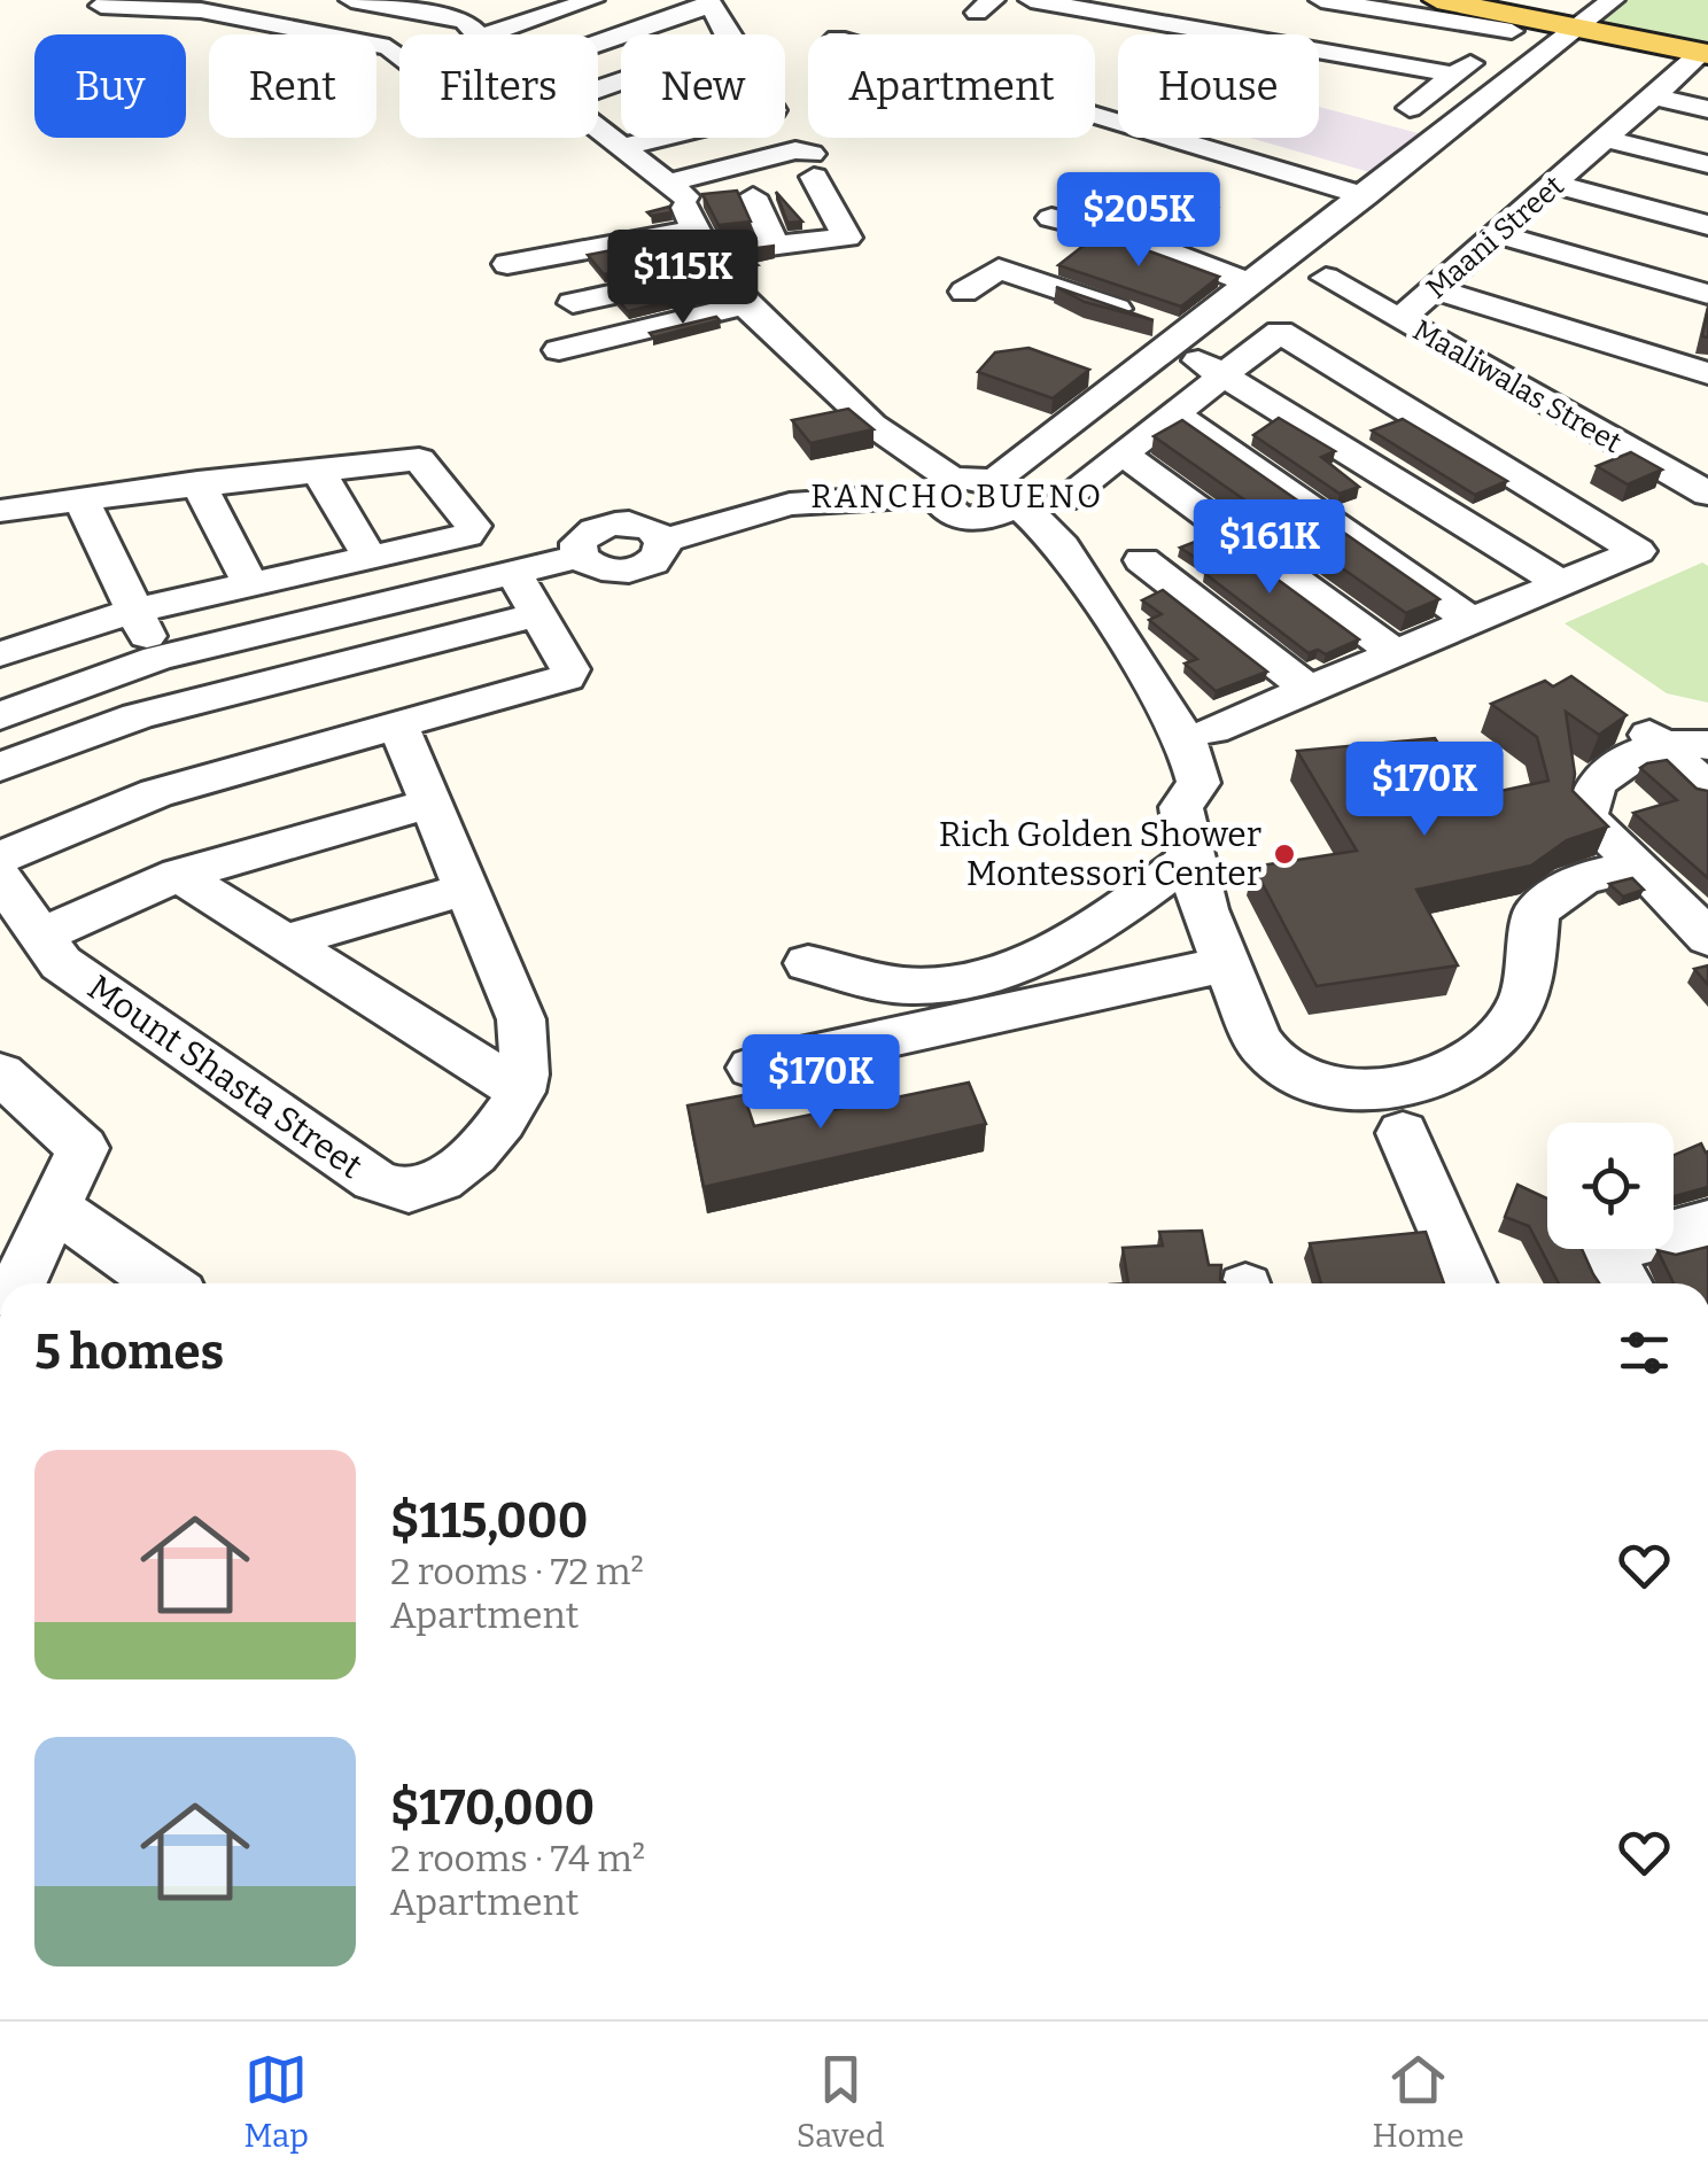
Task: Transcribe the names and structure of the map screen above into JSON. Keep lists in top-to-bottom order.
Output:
{
  "streets": {
    "street": ["Maani Street", "Maaliwalas Street", "Mount Shasta Street"]
  },
  "crossings": [
    ["Maani Street", "Maaliwalas Street"]
  ],
  "districts": ["RANCHO BUENO"],
  "places": ["Rich Golden Shower Montessori Center"],
  "page": {
    "chip": [
      "Buy",
      "Rent",
      "Filters",
      "New",
      "Apartment",
      "House"
    ],
    "price": [
      "$205K",
      "$115K",
      "$161K",
      "$170K",
      "$170K"
    ],
    "heading": "5 homes",
    "list": [
      {
        "name": "$115,000",
        "note": "2 rooms · 72 m² · Apartment"
      },
      {
        "name": "$170,000",
        "note": "2 rooms · 74 m² · Apartment"
      }
    ],
    "tabs": ["Map", "Saved", "Home"]
  }
}
